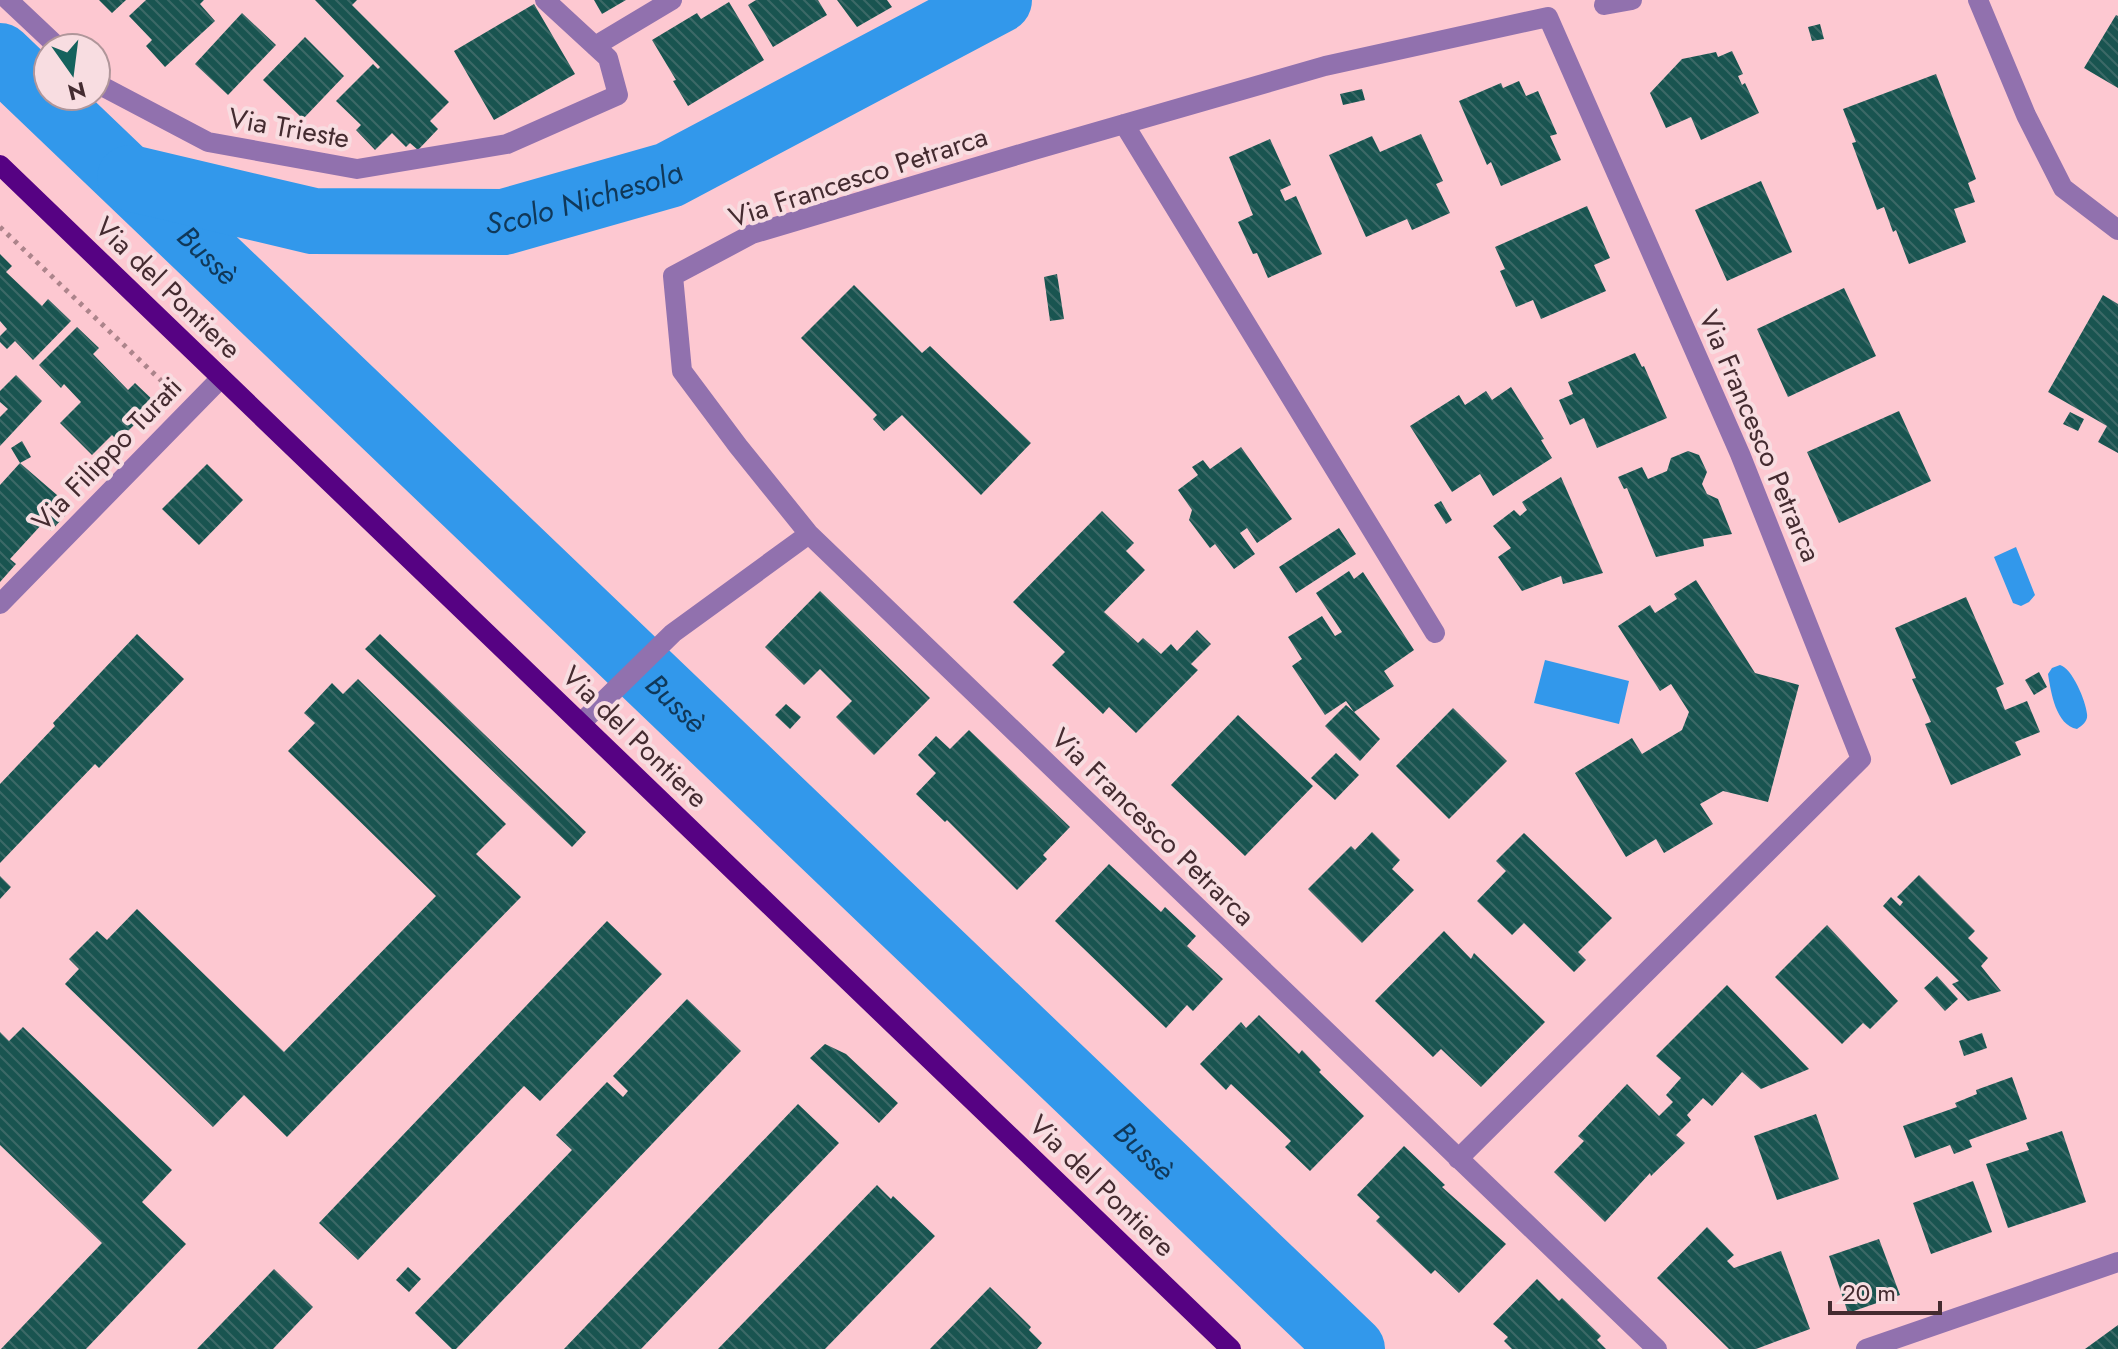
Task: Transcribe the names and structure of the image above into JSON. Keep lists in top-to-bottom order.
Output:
{
  "streets": {
    "main road": ["Via del Pontiere"],
    "street": ["Via Trieste", "Via Francesco Petrarca", "Via Filippo Turati"]
  },
  "crossings": [
    ["Via del Pontiere", "Via Filippo Turati"]
  ],
  "water": ["Scolo Nichesola", "Bussè"],
  "scale_bar": "20 m",
  "north": "bottom"
}
